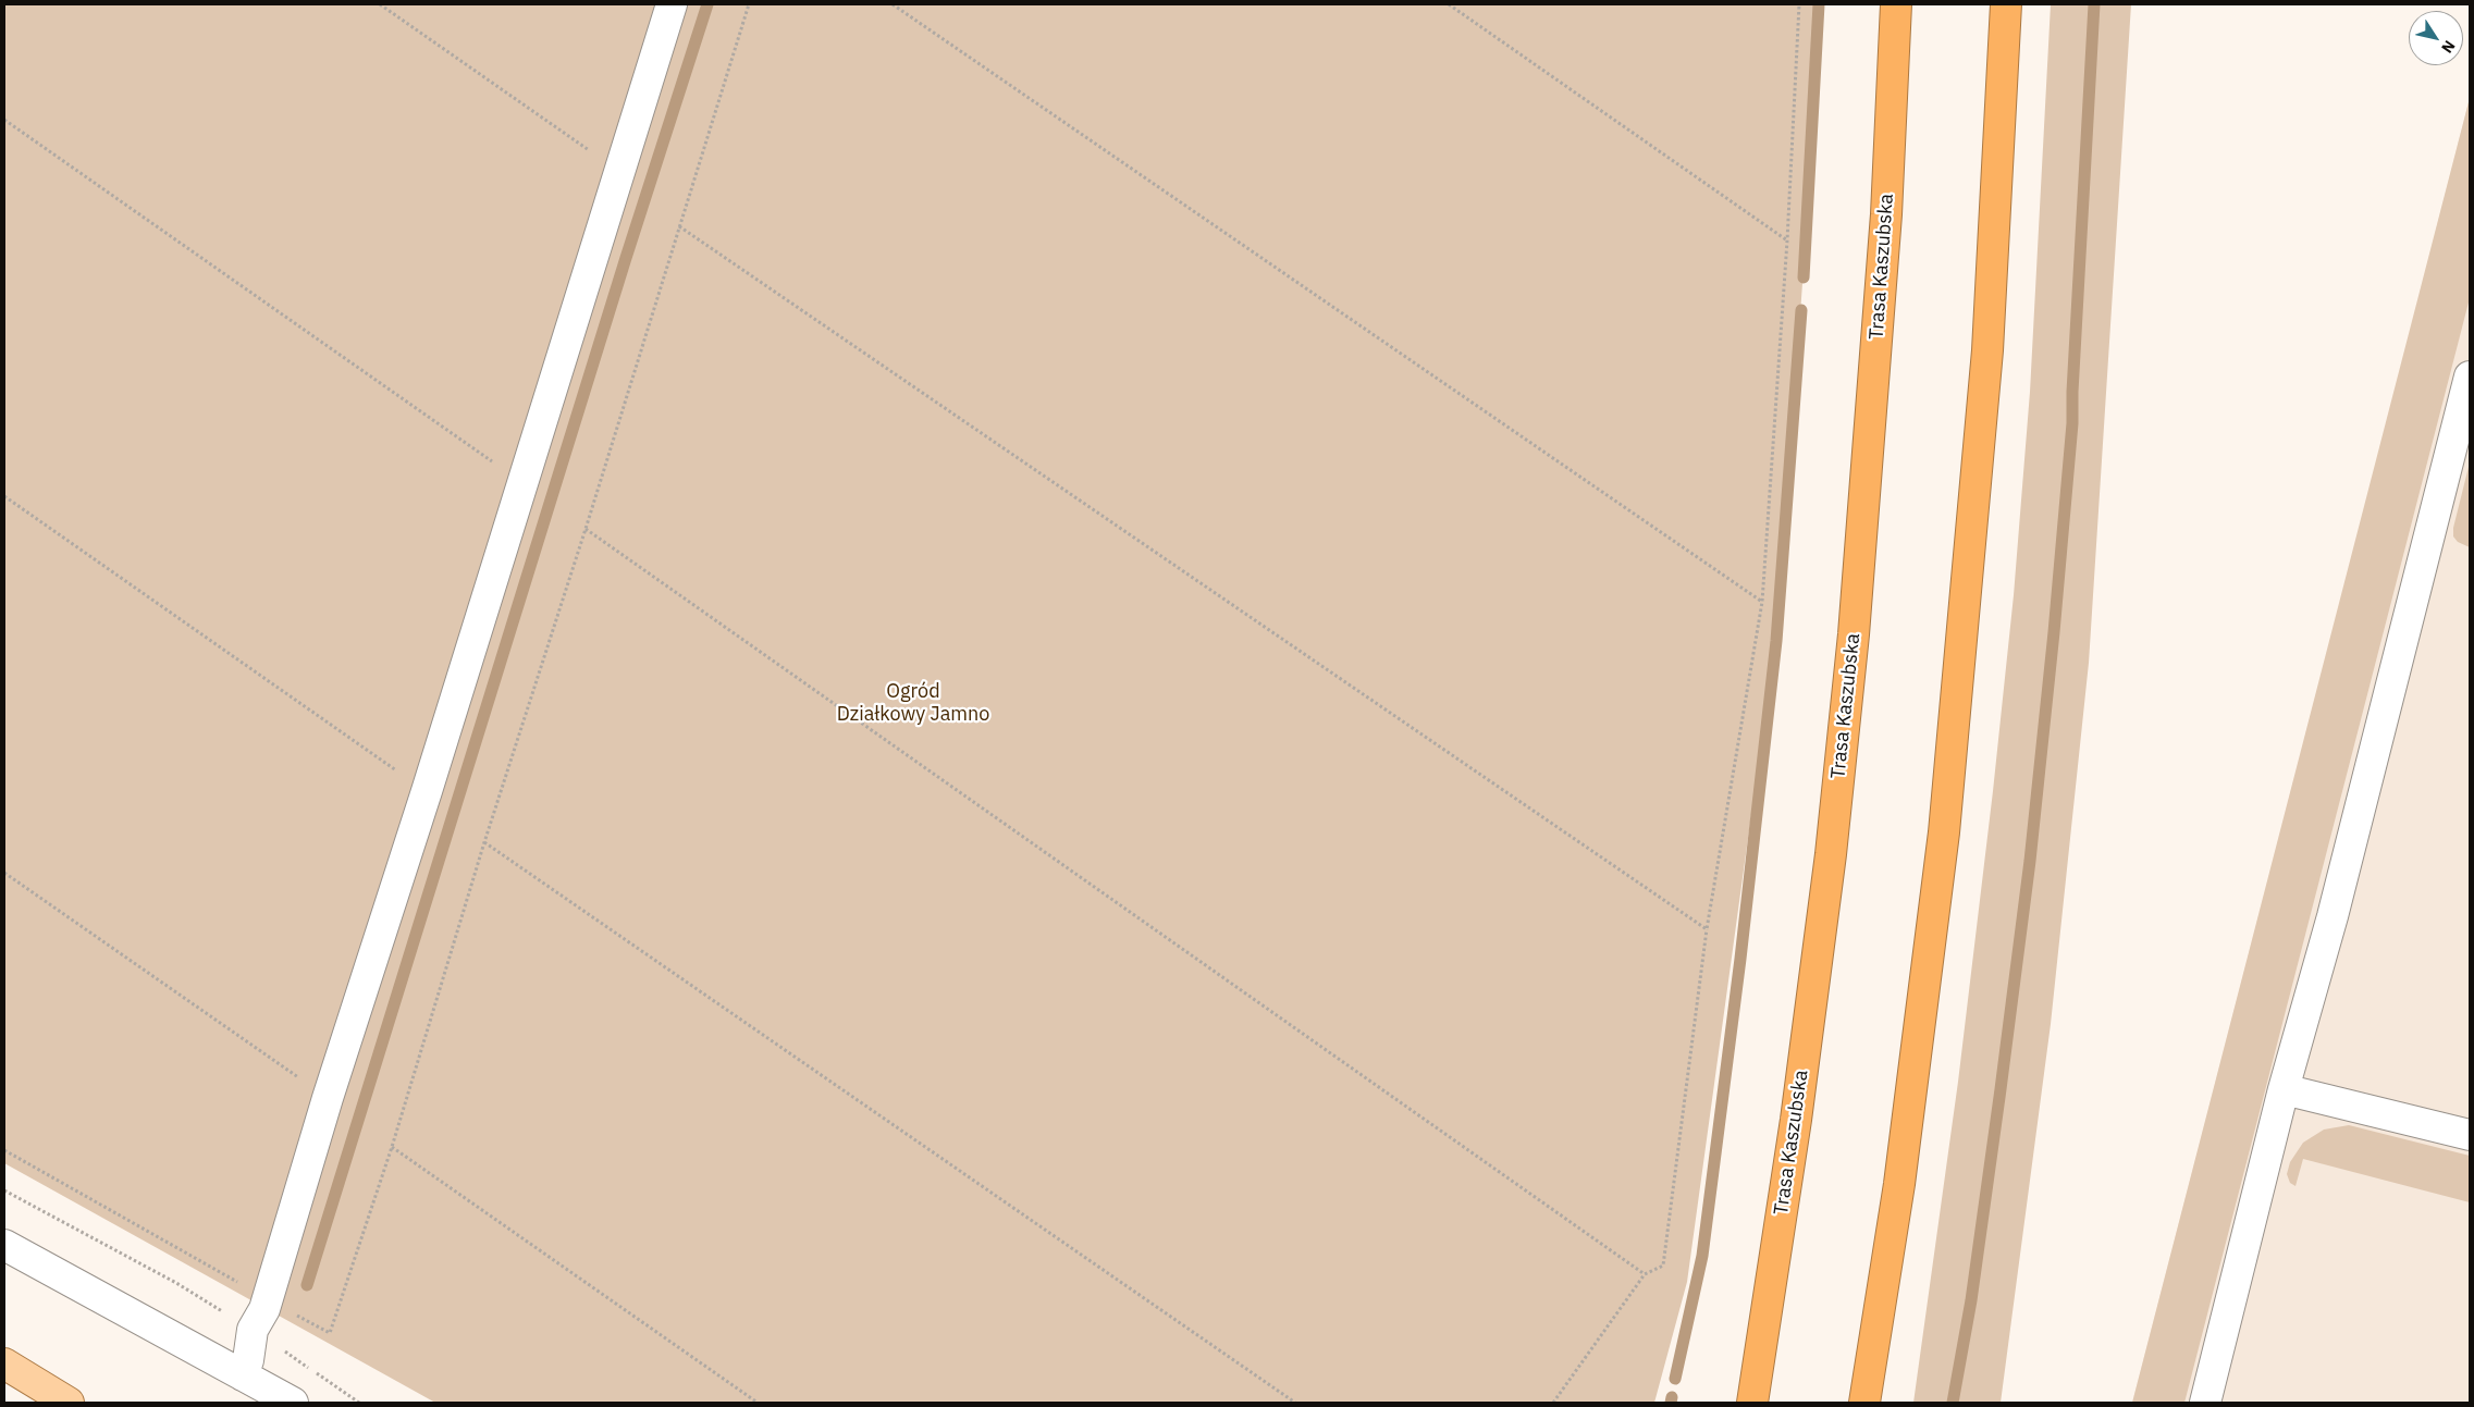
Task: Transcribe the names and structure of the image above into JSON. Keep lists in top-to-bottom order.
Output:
{
  "streets": {
    "highway": ["Trasa Kaszubska"]
  },
  "parks": ["Ogród Działkowy Jamno"],
  "north": "bottom right"
}
